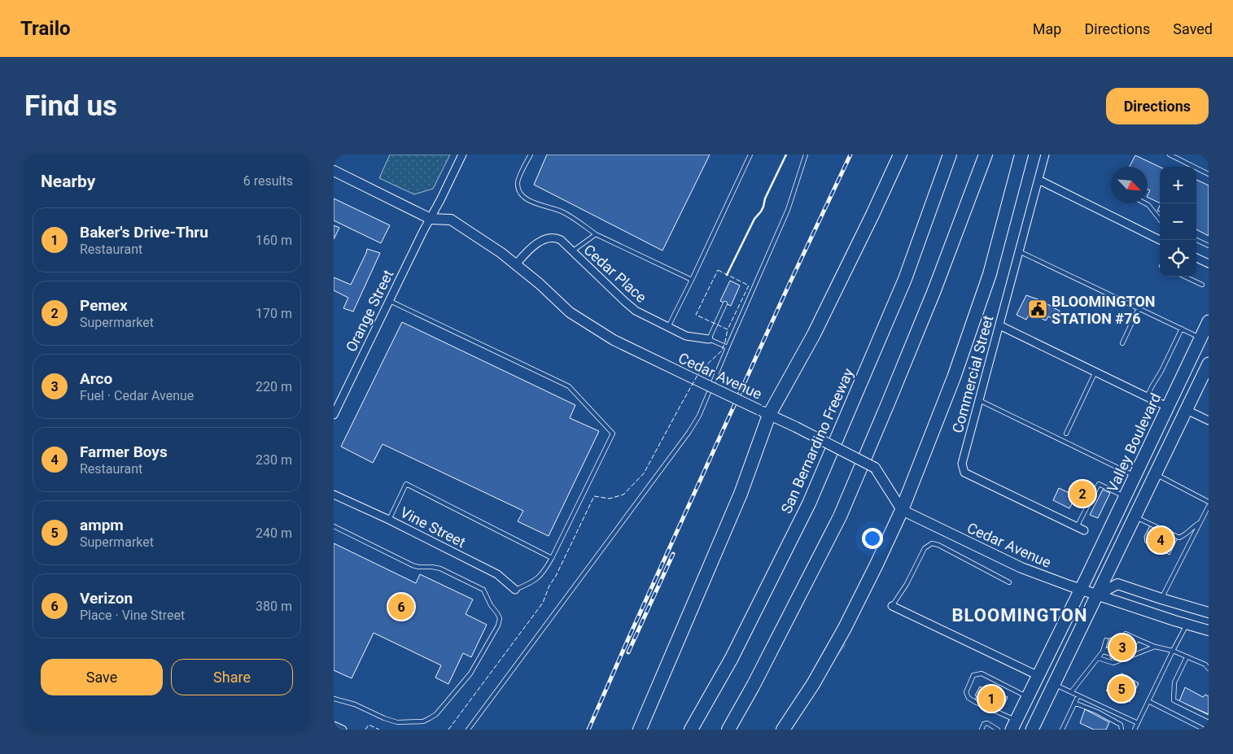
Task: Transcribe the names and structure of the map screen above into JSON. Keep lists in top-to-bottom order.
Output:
{
  "streets": {
    "highway": ["San Bernardino Freeway"],
    "main road": ["Cedar Avenue", "Valley Boulevard"],
    "street": [
      "Cedar Place",
      "Orange Street",
      "Commercial Street",
      "Vine Street"
    ]
  },
  "crossings": [
    ["Cedar Place", "Cedar Avenue"],
    ["Orange Street", "Cedar Avenue"],
    ["Cedar Avenue", "Valley Boulevard"]
  ],
  "districts": ["BLOOMINGTON"],
  "places": {
    "public building": ["BLOOMINGTON STATION #76"]
  },
  "north": "bottom right",
  "page": {
    "header": "Trailo",
    "nav": ["Map", "Directions", "Saved"],
    "buttons": [
      "Directions",
      ["Save", "Share"]
    ],
    "title": "Find us",
    "heading": ["Nearby", "6 results"],
    "map_buttons": ["+", "−"],
    "list": [
      {
        "mark": "1",
        "name": "Baker's Drive-Thru",
        "note": "Restaurant",
        "value": "160 m"
      },
      {
        "mark": "2",
        "name": "Pemex",
        "note": "Supermarket",
        "value": "170 m"
      },
      {
        "mark": "3",
        "name": "Arco",
        "note": "Fuel · Cedar Avenue",
        "value": "220 m"
      },
      {
        "mark": "4",
        "name": "Farmer Boys",
        "note": "Restaurant",
        "value": "230 m"
      },
      {
        "mark": "5",
        "name": "ampm",
        "note": "Supermarket",
        "value": "240 m"
      },
      {
        "mark": "6",
        "name": "Verizon",
        "note": "Place · Vine Street",
        "value": "380 m"
      }
    ],
    "pins": [
      "2",
      "4",
      "6",
      "3",
      "5",
      "1"
    ]
  }
}
